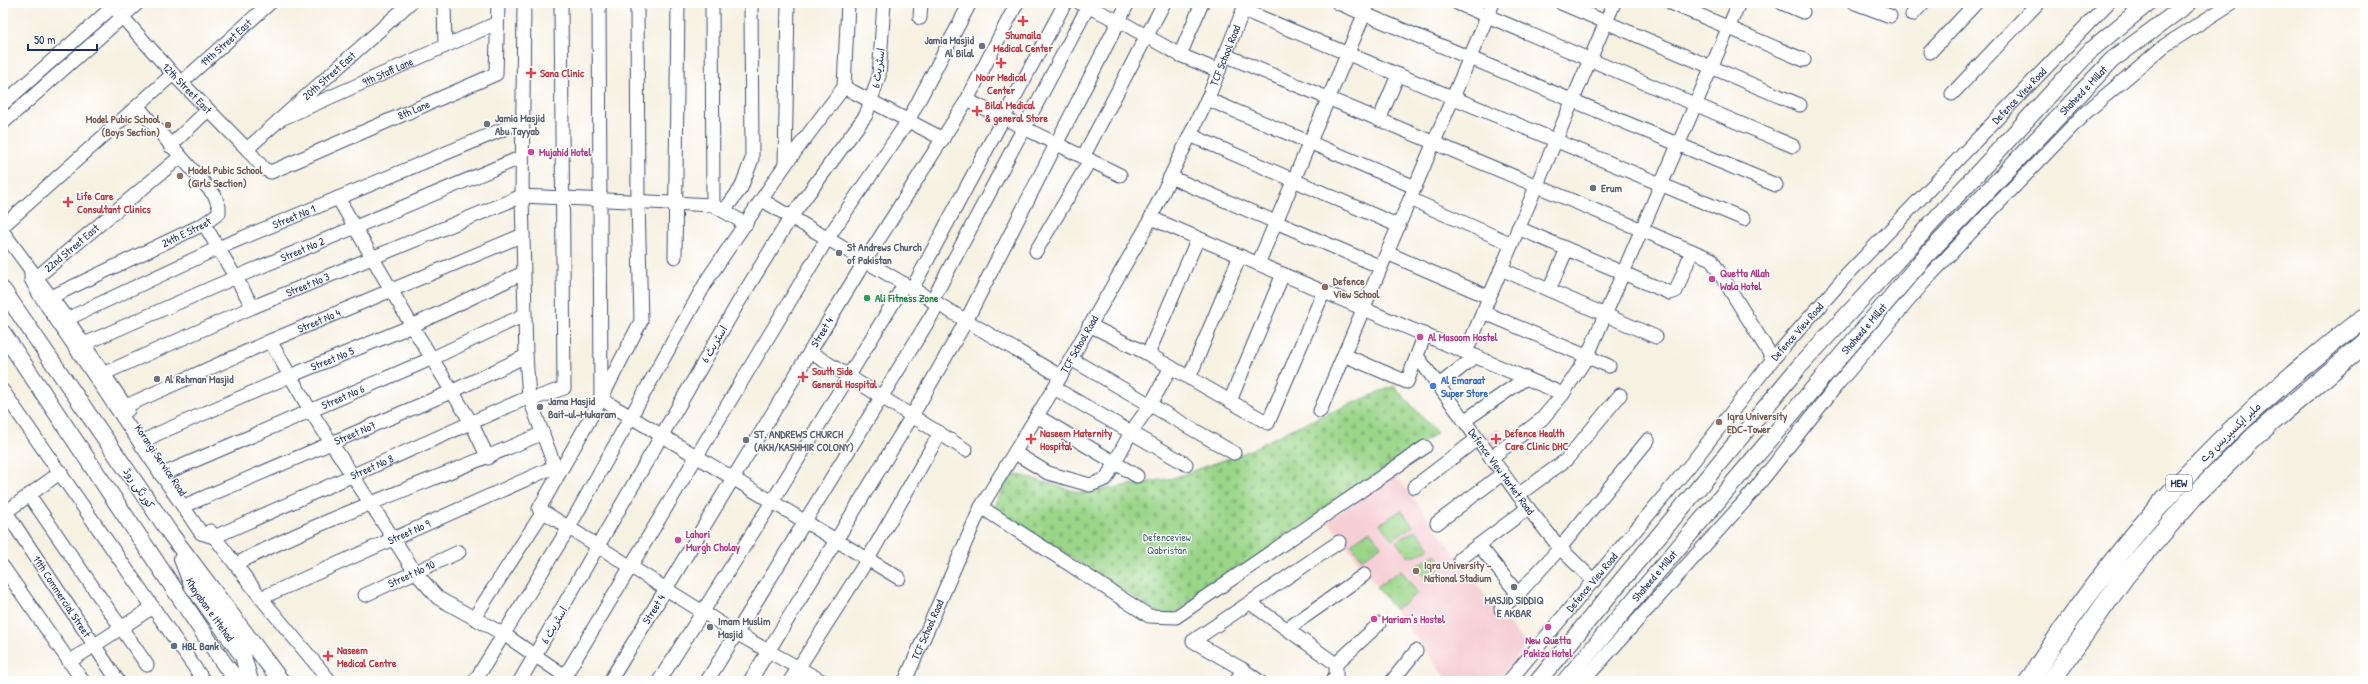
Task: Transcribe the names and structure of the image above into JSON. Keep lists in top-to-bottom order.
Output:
{
  "streets": {
    "highway": ["ملیر ایکسپریس وے", "MEW"],
    "main road": ["Shaheed e Millat", "کورنگی روڈ", "Khayaban e Ittehad"],
    "street": [
      "19th Street East",
      "TCF School Road",
      "اسٹریٹ 6",
      "9th Staff Lane",
      "20th Street East",
      "12th Street East",
      "Defence View Road",
      "8th Lane",
      "Street No 1",
      "24th E Street",
      "22nd Street East",
      "Street No 2",
      "Street No 3",
      "Street No 4",
      "Street 4",
      "Street No 5",
      "Street No 6",
      "Street No7",
      "Korangi Service Road",
      "Street No 8",
      "Defence View Market Road",
      "Street No 9",
      "Street No 10",
      "11th Commercial Street"
    ]
  },
  "crossings": [
    ["19th Street East", "12th Street East"],
    ["19th Street East", "24th E Street"],
    ["9th Staff Lane", "20th Street East"],
    ["9th Staff Lane", "8th Lane"],
    ["20th Street East", "12th Street East"],
    ["12th Street East", "8th Lane"],
    ["Defence View Road", "Defence View Market Road"],
    ["24th E Street", "22nd Street East"],
    ["Street No 3", "Korangi Service Road"],
    ["Street No 4", "Korangi Service Road"],
    ["Street No 5", "Korangi Service Road"],
    ["Street No 6", "Korangi Service Road"],
    ["Street No7", "Korangi Service Road"],
    ["Korangi Service Road", "Street No 8"],
    ["Korangi Service Road", "Street No 9"],
    ["کورنگی روڈ", "Khayaban e Ittehad"]
  ],
  "parks": ["Defenceview Qabristan"],
  "places": {
    "health": [
      "Shumaila Medical Center",
      "Noor Medical Center",
      "Sana Clinic",
      "Bilal Medical & general Store",
      "Life Care Consultant Clinics",
      "South Side General Hospital",
      "Naseem Maternity Hospital",
      "Defence Health Care Clinic DHC",
      "Naseem Medical Centre"
    ],
    "other": [
      "Jamia Masjid Al Bilal",
      "Jamia Masjid Abu Tayyab",
      "Model Pubic School (Boys Section)",
      "Mujahid Hotel",
      "Model Pubic School (Girls Section)",
      "Erum",
      "St Andrews Church of Pakistan",
      "Quetta Allah Wala Hotel",
      "Defence View School",
      "Ali Fitness Zone",
      "Al Masoom Hostel",
      "Al Rehman Masjid",
      "Al Emaraat Super Store",
      "Jama Masjid Bait-ul-Mukaram",
      "Iqra University EDC-Tower",
      "ST. ANDREWS CHURCH (AKH/KASHMIR COLONY)",
      "Lahori Murgh Cholay",
      "Iqra University - National Stadium",
      "MASJID SIDDIQ E AKBAR",
      "Mariam's Hostel",
      "Imam Muslim Masjid",
      "New Quetta Pakiza Hotel",
      "HBL Bank"
    ]
  },
  "scale_bar": "50 m"
}
